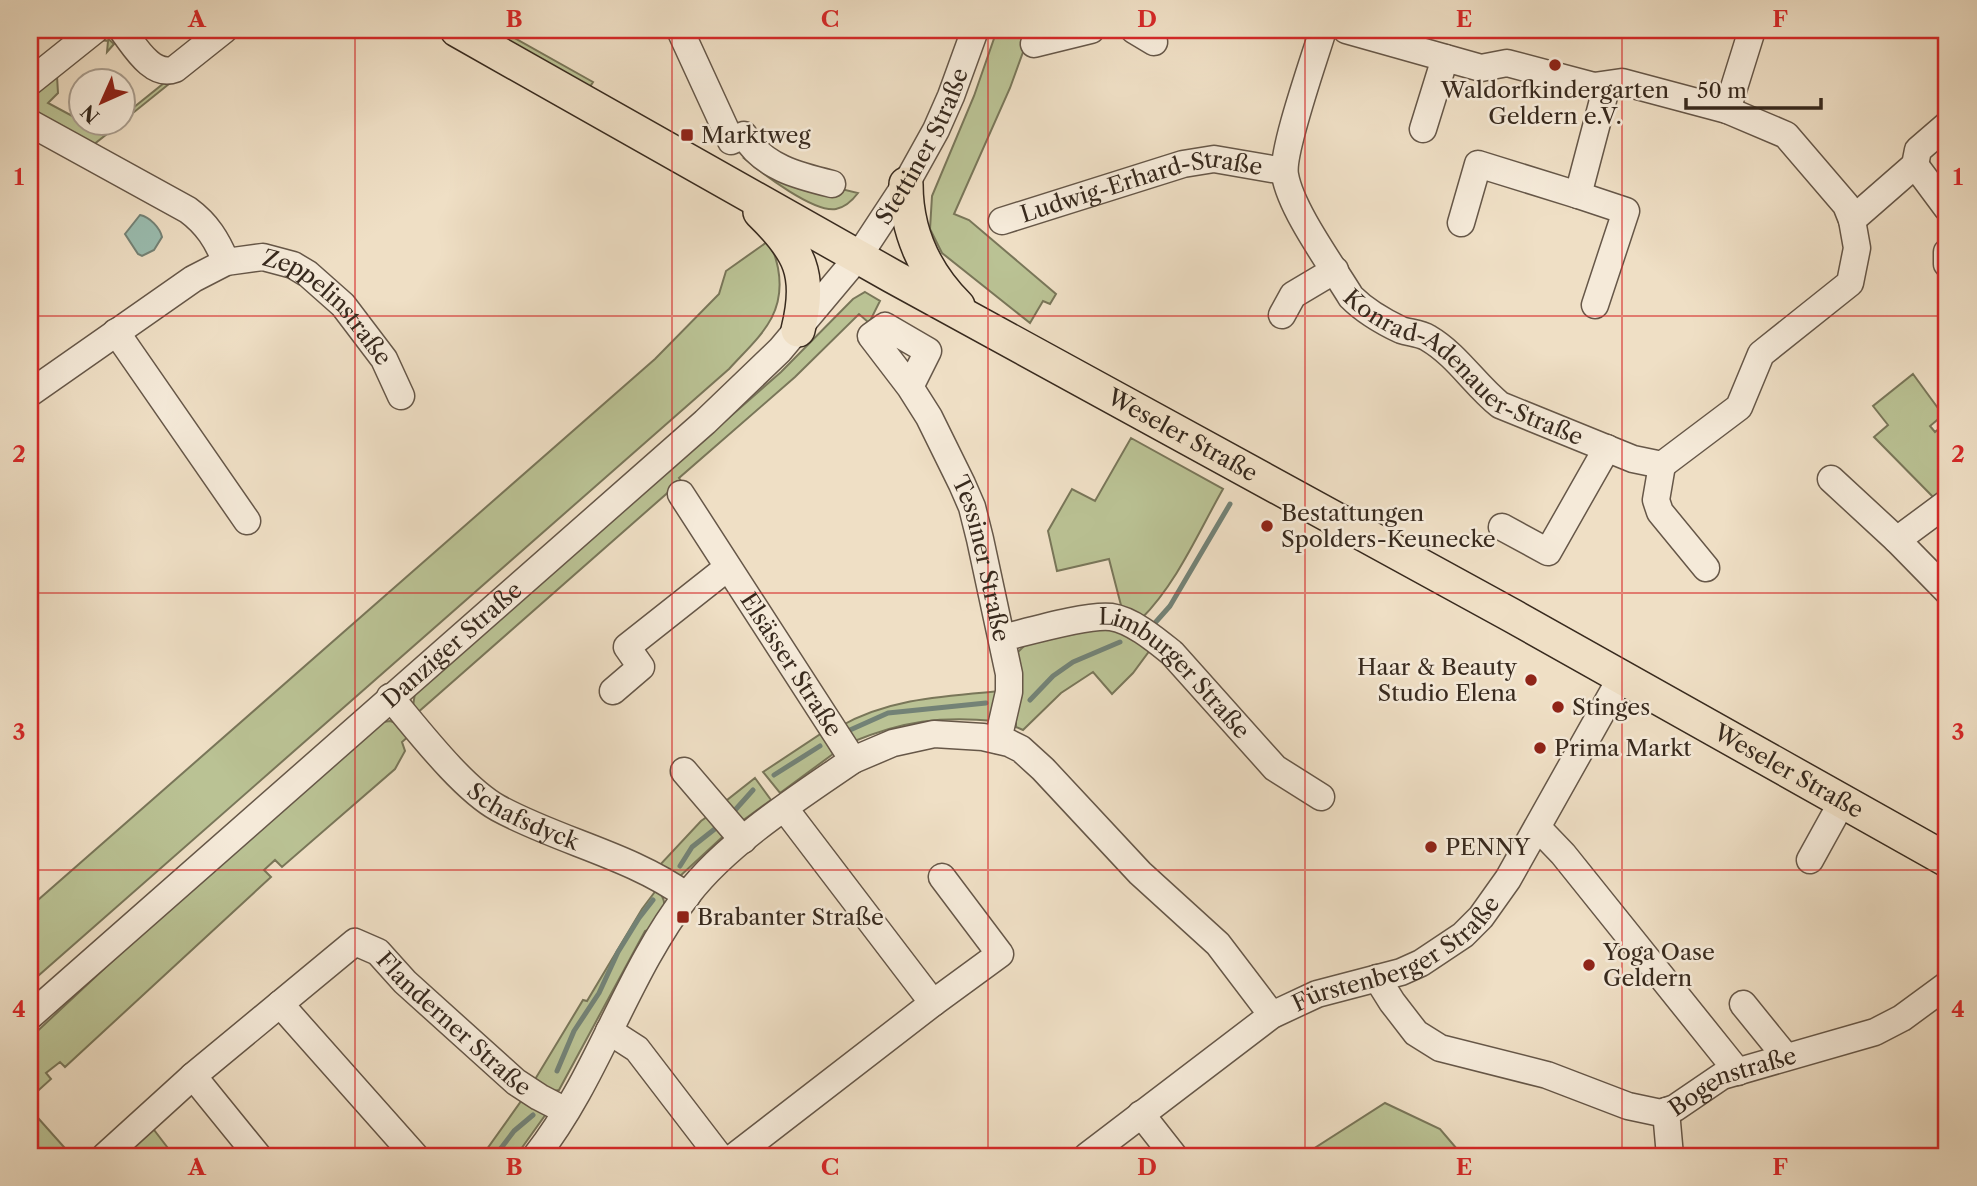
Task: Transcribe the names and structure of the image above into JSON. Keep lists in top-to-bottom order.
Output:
{
  "streets": {
    "main road": ["Weseler Straße"],
    "street": [
      "Stettiner Straße",
      "Ludwig-Erhard-Straße",
      "Zeppelinstraße",
      "Konrad-Adenauer-Straße",
      "Tessiner Straße",
      "Danziger Straße",
      "Elsässer Straße",
      "Limburger Straße",
      "Schafsdyck",
      "Fürstenberger Straße",
      "Flanderner Straße",
      "Bogenstraße"
    ]
  },
  "crossings": [
    ["Stettiner Straße", "Weseler Straße"],
    ["Stettiner Straße", "Danziger Straße"],
    ["Ludwig-Erhard-Straße", "Konrad-Adenauer-Straße"],
    ["Weseler Straße", "Danziger Straße"],
    ["Weseler Straße", "Fürstenberger Straße"],
    ["Tessiner Straße", "Limburger Straße"],
    ["Danziger Straße", "Schafsdyck"],
    ["Fürstenberger Straße", "Bogenstraße"]
  ],
  "places": {
    "other": [
      "Waldorfkindergarten Geldern e.V.",
      "Bestattungen Spolders-Keunecke",
      "Haar & Beauty Studio Elena",
      "Stinges",
      "Prima Markt",
      "PENNY",
      "Yoga Oase Geldern"
    ],
    "transit": ["Marktweg", "Brabanter Straße"]
  },
  "scale_bar": "50 m",
  "north": "bottom left",
  "grid": {
    "columns": [
      "A",
      "B",
      "C",
      "D",
      "E",
      "F"
    ],
    "rows": [
      "1",
      "2",
      "3",
      "4"
    ]
  }
}
